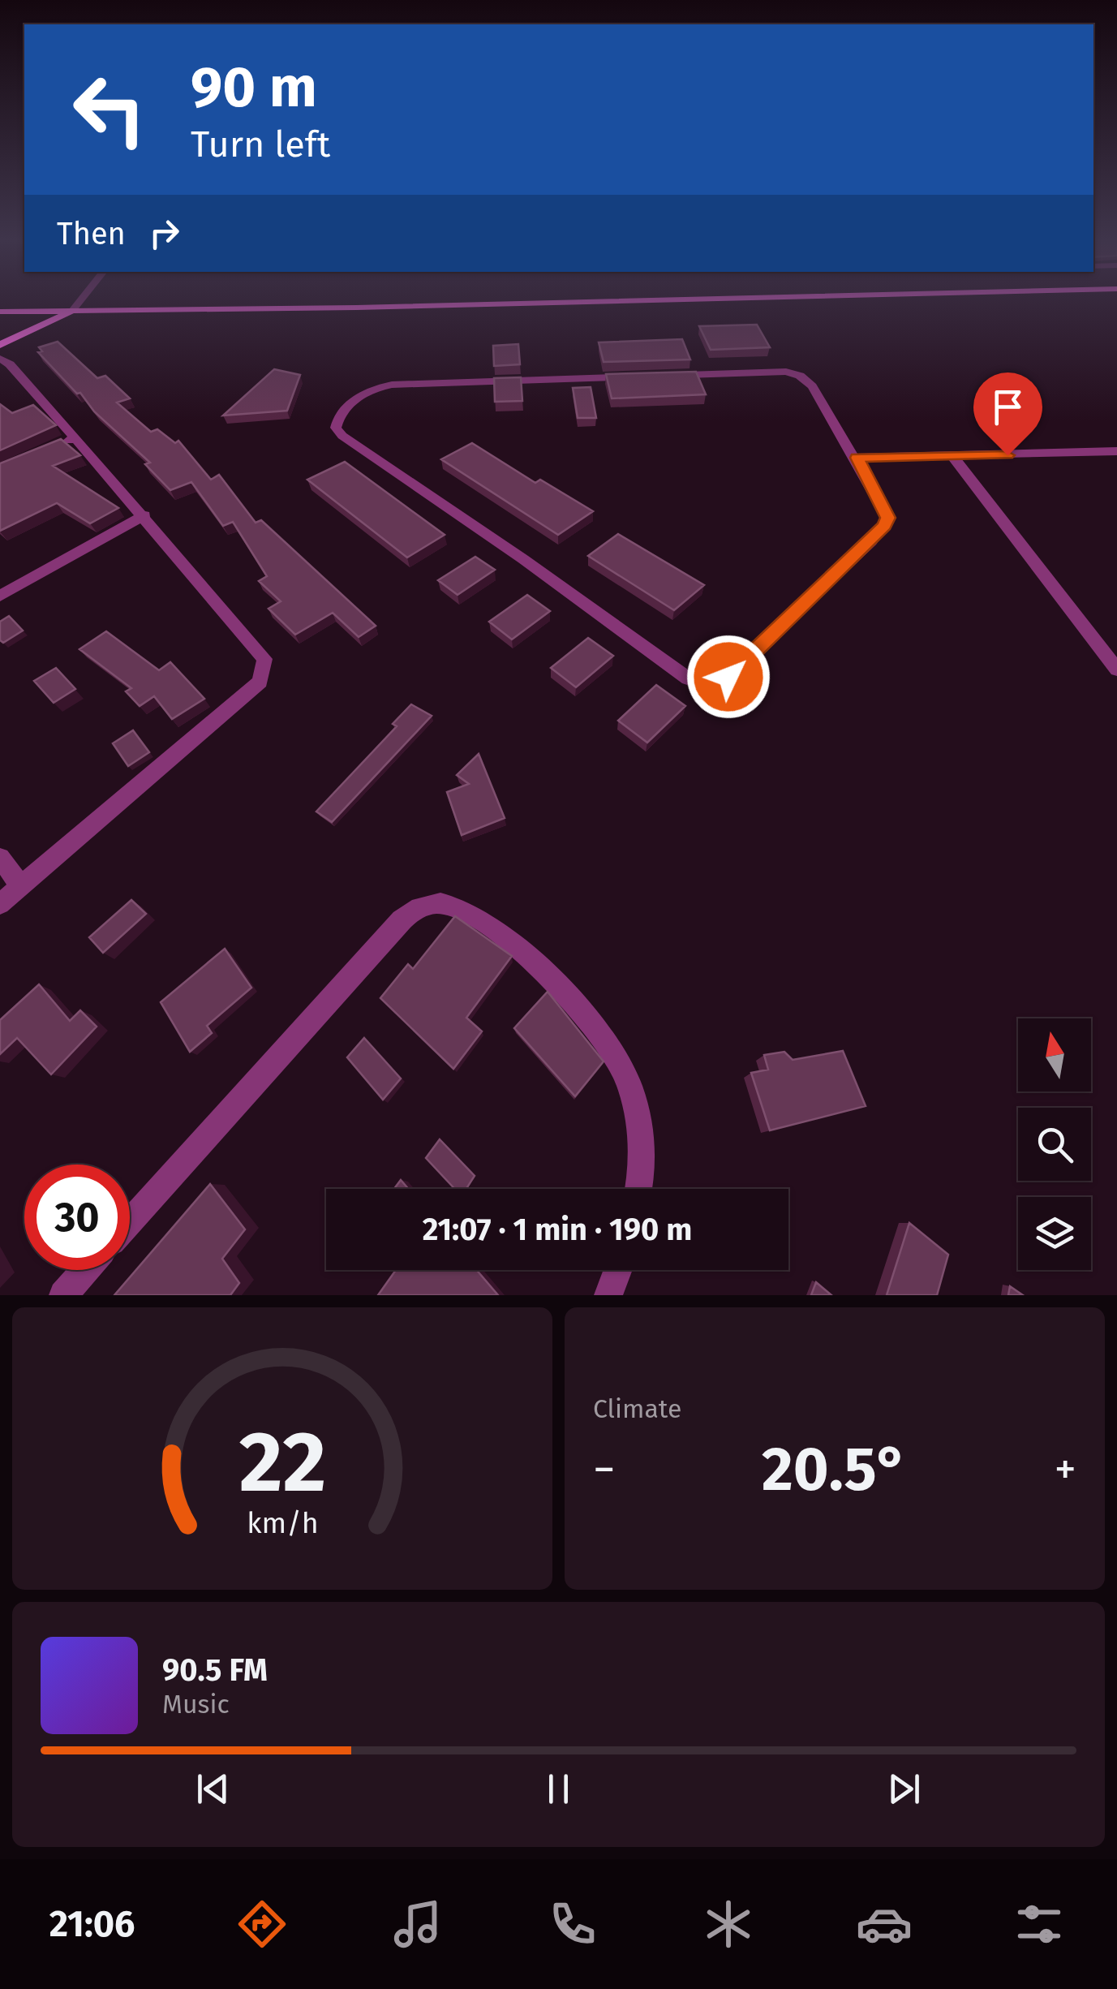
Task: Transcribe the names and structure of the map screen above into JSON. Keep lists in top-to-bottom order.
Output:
{
  "north": "top",
  "page": {
    "turn": ["90 m", "Turn left"],
    "then": "Then",
    "limit": "30",
    "trip": "21:07 · 1 min · 190 m",
    "tile": "Climate",
    "heat": ["−", "20.5°", "+"],
    "song": ["90.5 FM", "Music"],
    "tabs": "21:06",
    "gauge": ["22", "km/h"]
  }
}
